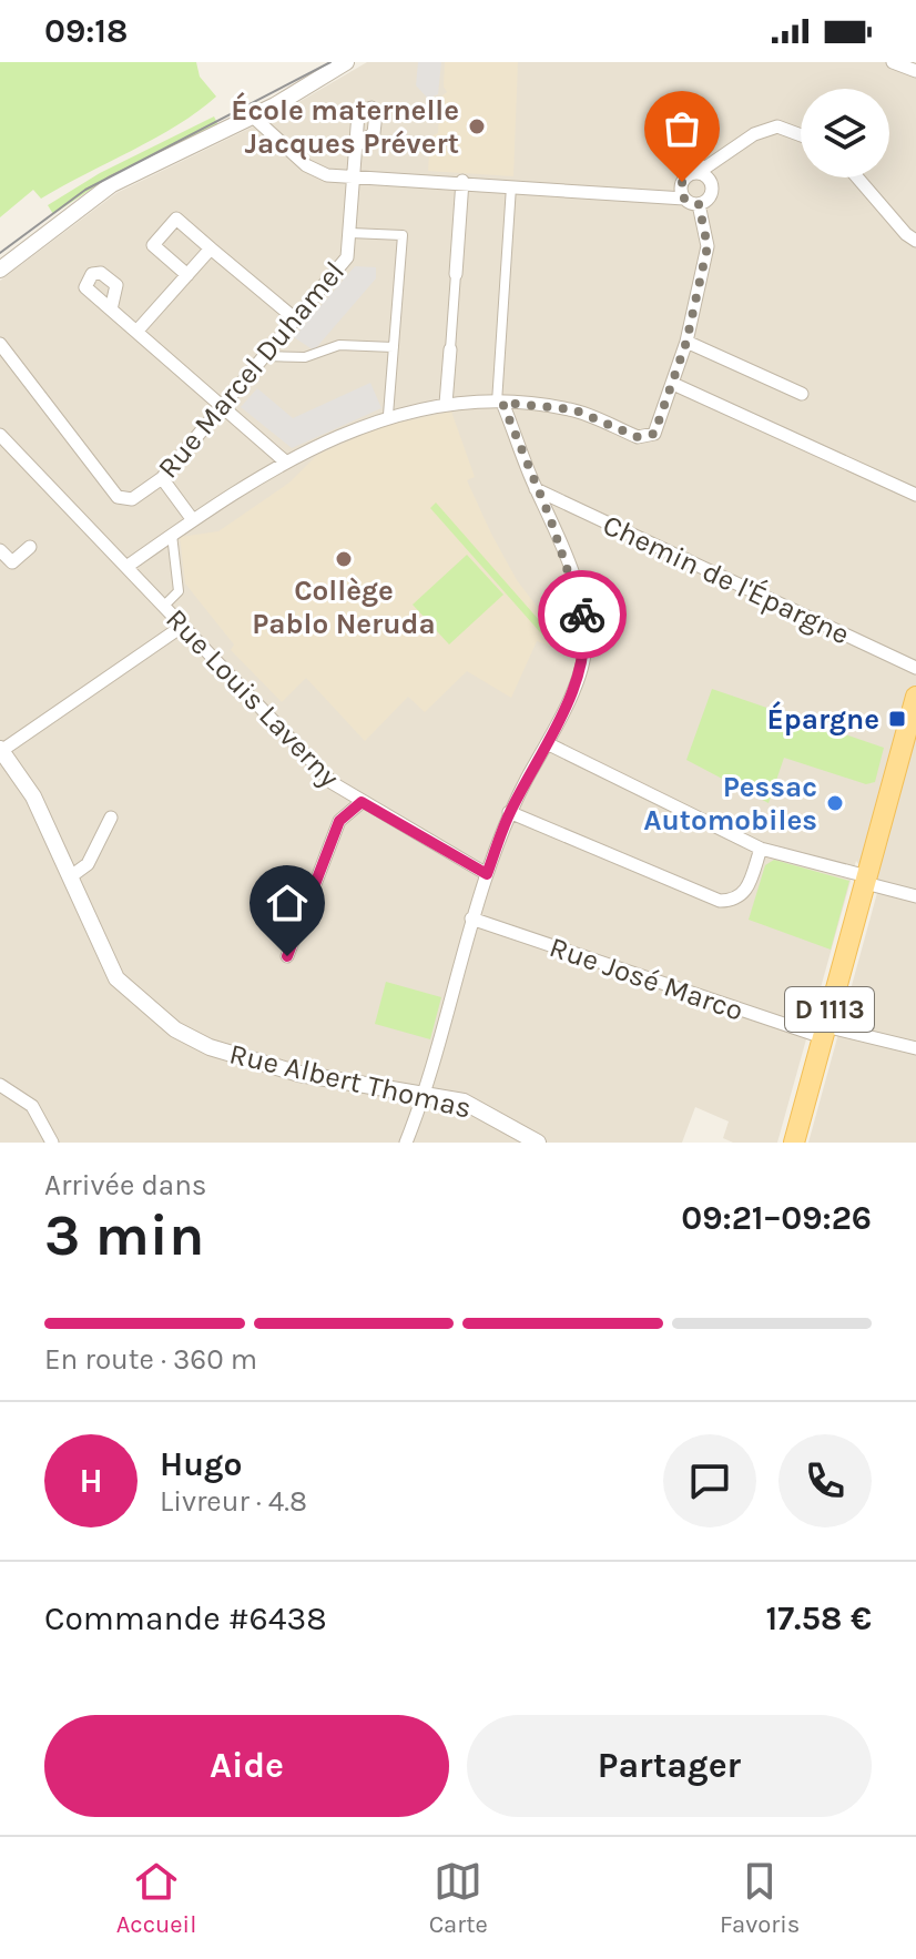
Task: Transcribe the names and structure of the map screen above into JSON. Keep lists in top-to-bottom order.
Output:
{
  "streets": {
    "main road": ["D 1113"],
    "street": [
      "Rue Marcel Duhamel",
      "Chemin de l'Épargne",
      "Rue Louis Laverny",
      "Rue José Marco",
      "Rue Albert Thomas"
    ]
  },
  "crossings": [
    ["Rue José Marco", "D 1113"]
  ],
  "places": {
    "other": ["École maternelle Jacques Prévert", "Collège Pablo Neruda", "Pessac Automobiles"],
    "transit": ["Épargne"]
  },
  "page": {
    "status": "09:18",
    "heading": ["3 min", "Arrivée dans", "09:21–09:26"],
    "panel": [
      "Hugo",
      "Livreur · 4.8",
      "Commande #6438",
      "17.58 €"
    ],
    "bar": "En route · 360 m",
    "round": "H",
    "buttons": ["Aide", "Partager"],
    "tabs": ["Accueil", "Carte", "Favoris"]
  }
}
